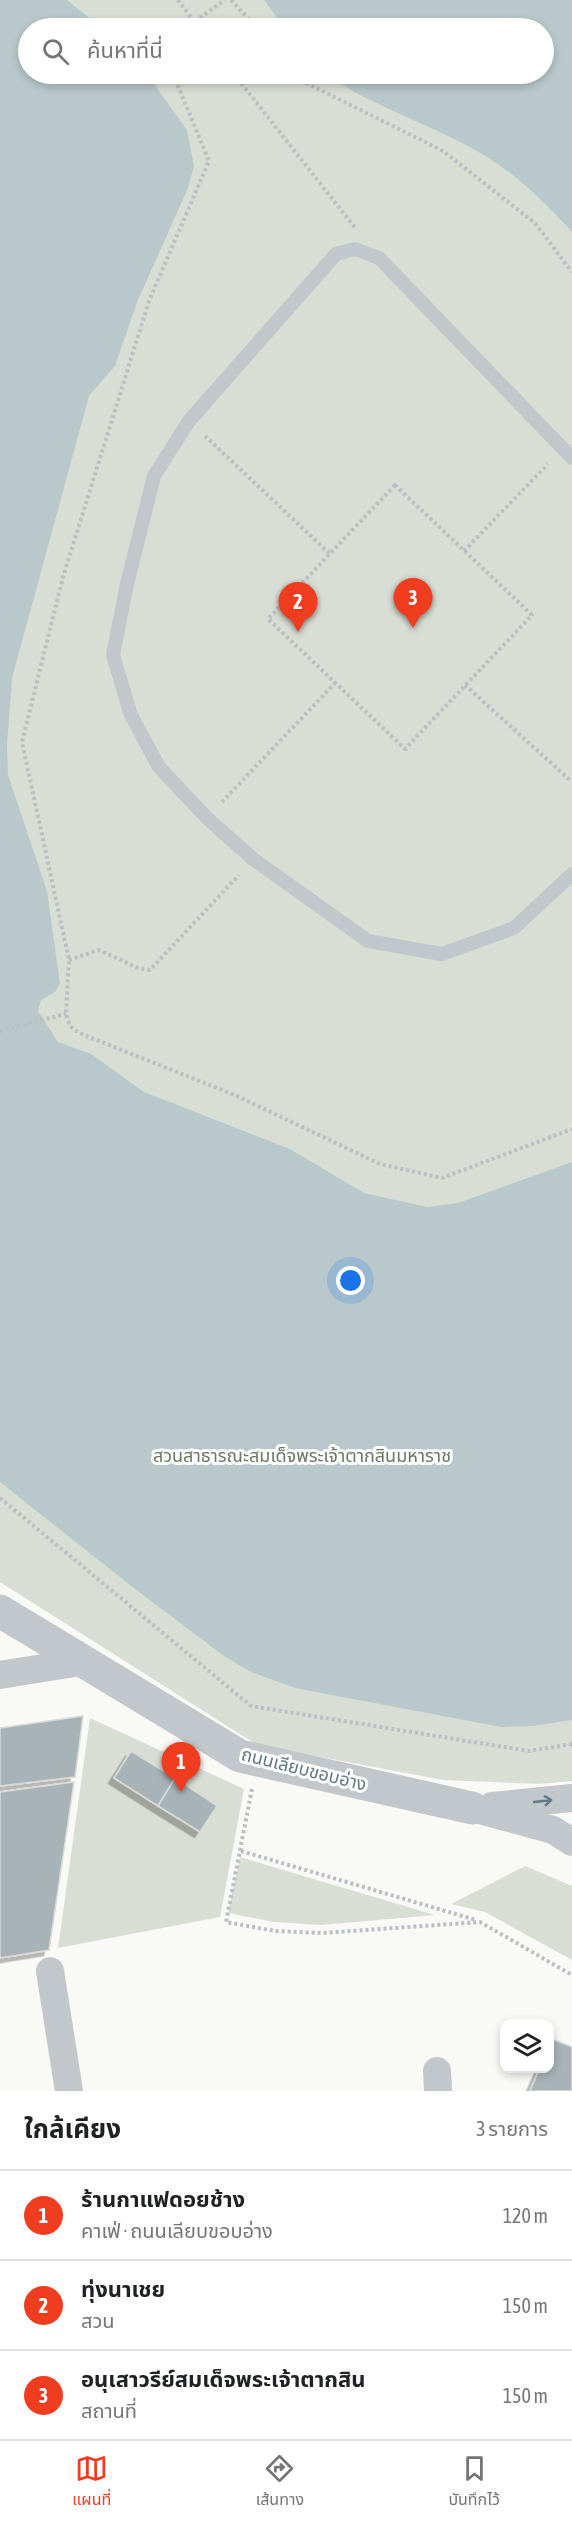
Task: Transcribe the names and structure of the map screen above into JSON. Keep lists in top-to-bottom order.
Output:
{
  "streets": {
    "street": ["ถนนเลียบขอบอ่าง"]
  },
  "parks": ["สวนสาธารณะสมเด็จพระเจ้าตากสินมหาราช"],
  "page": {
    "search": "ค้นหาที่นี่",
    "pins": ["3", "2", "1"],
    "heading": ["ใกล้เคียง", "3 รายการ"],
    "list": [
      {
        "mark": "1",
        "name": "ร้านกาแฟดอยช้าง",
        "note": "คาเฟ่ · ถนนเลียบขอบอ่าง",
        "value": "120 m"
      },
      {
        "mark": "2",
        "name": "ทุ่งนาเชย",
        "note": "สวน",
        "value": "150 m"
      },
      {
        "mark": "3",
        "name": "อนุเสาวรีย์สมเด็จพระเจ้าตากสิน",
        "note": "สถานที่",
        "value": "150 m"
      }
    ],
    "nav": ["แผนที่", "เส้นทาง", "บันทึกไว้"]
  }
}
